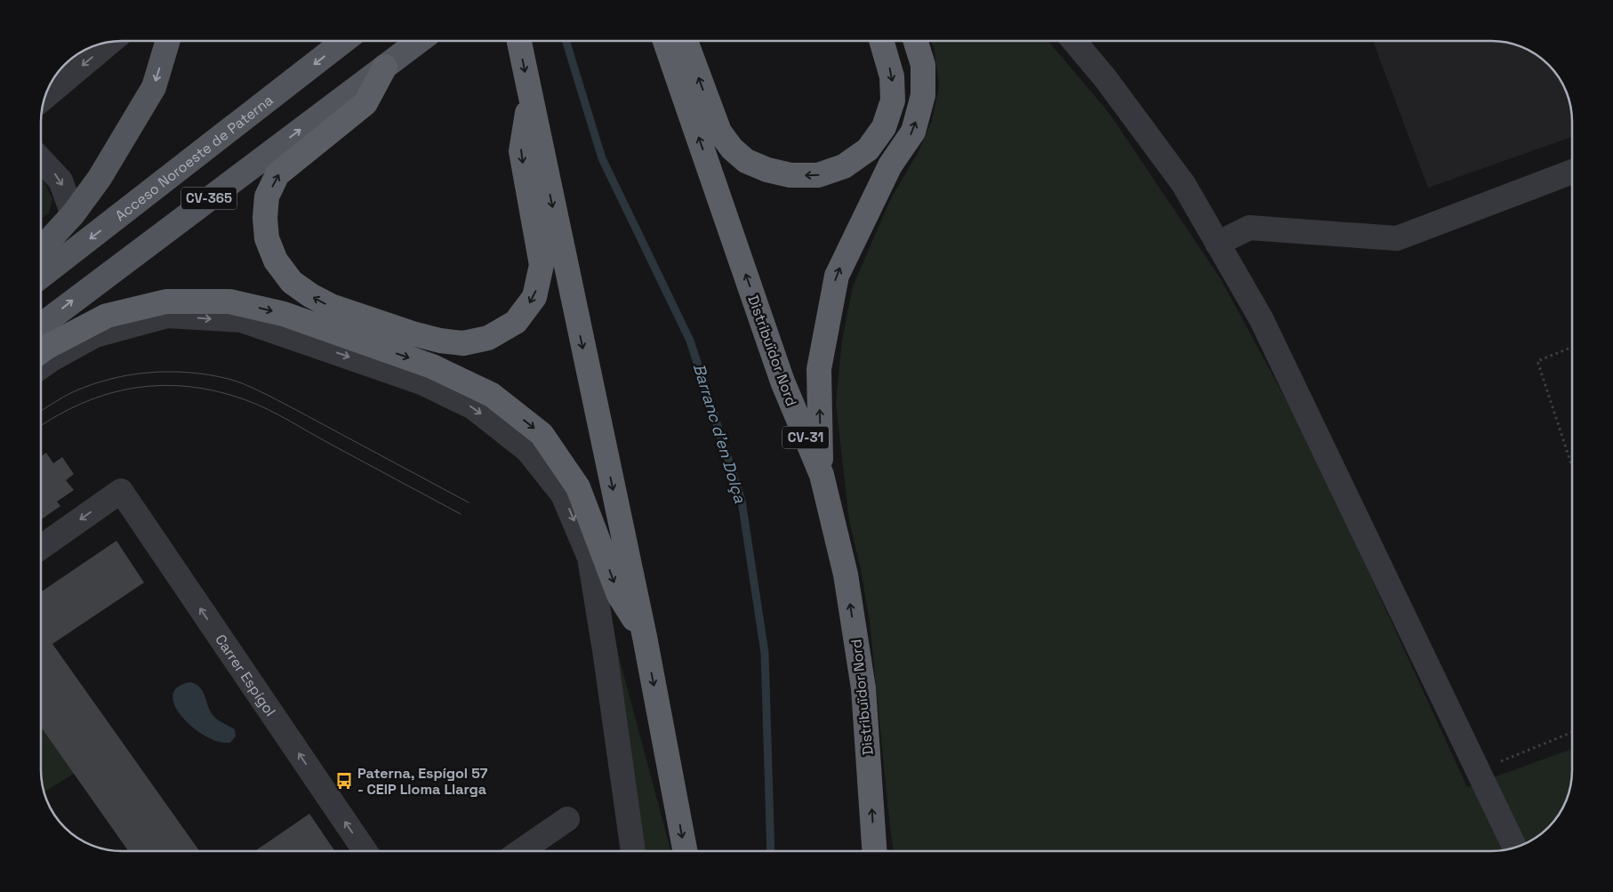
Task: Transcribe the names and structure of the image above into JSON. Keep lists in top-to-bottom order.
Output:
{
  "streets": {
    "highway": ["Distribuïdor Nord", "CV-31"],
    "main road": ["Acceso Noroeste de Paterna", "CV-365"],
    "street": ["Carrer Espígol"]
  },
  "one_way": ["Carrer Espígol"],
  "water": ["Barranc d'en Dolça"],
  "places": {
    "bus stop": ["Paterna, Espígol 57 - CEIP Lloma Llarga"]
  }
}
